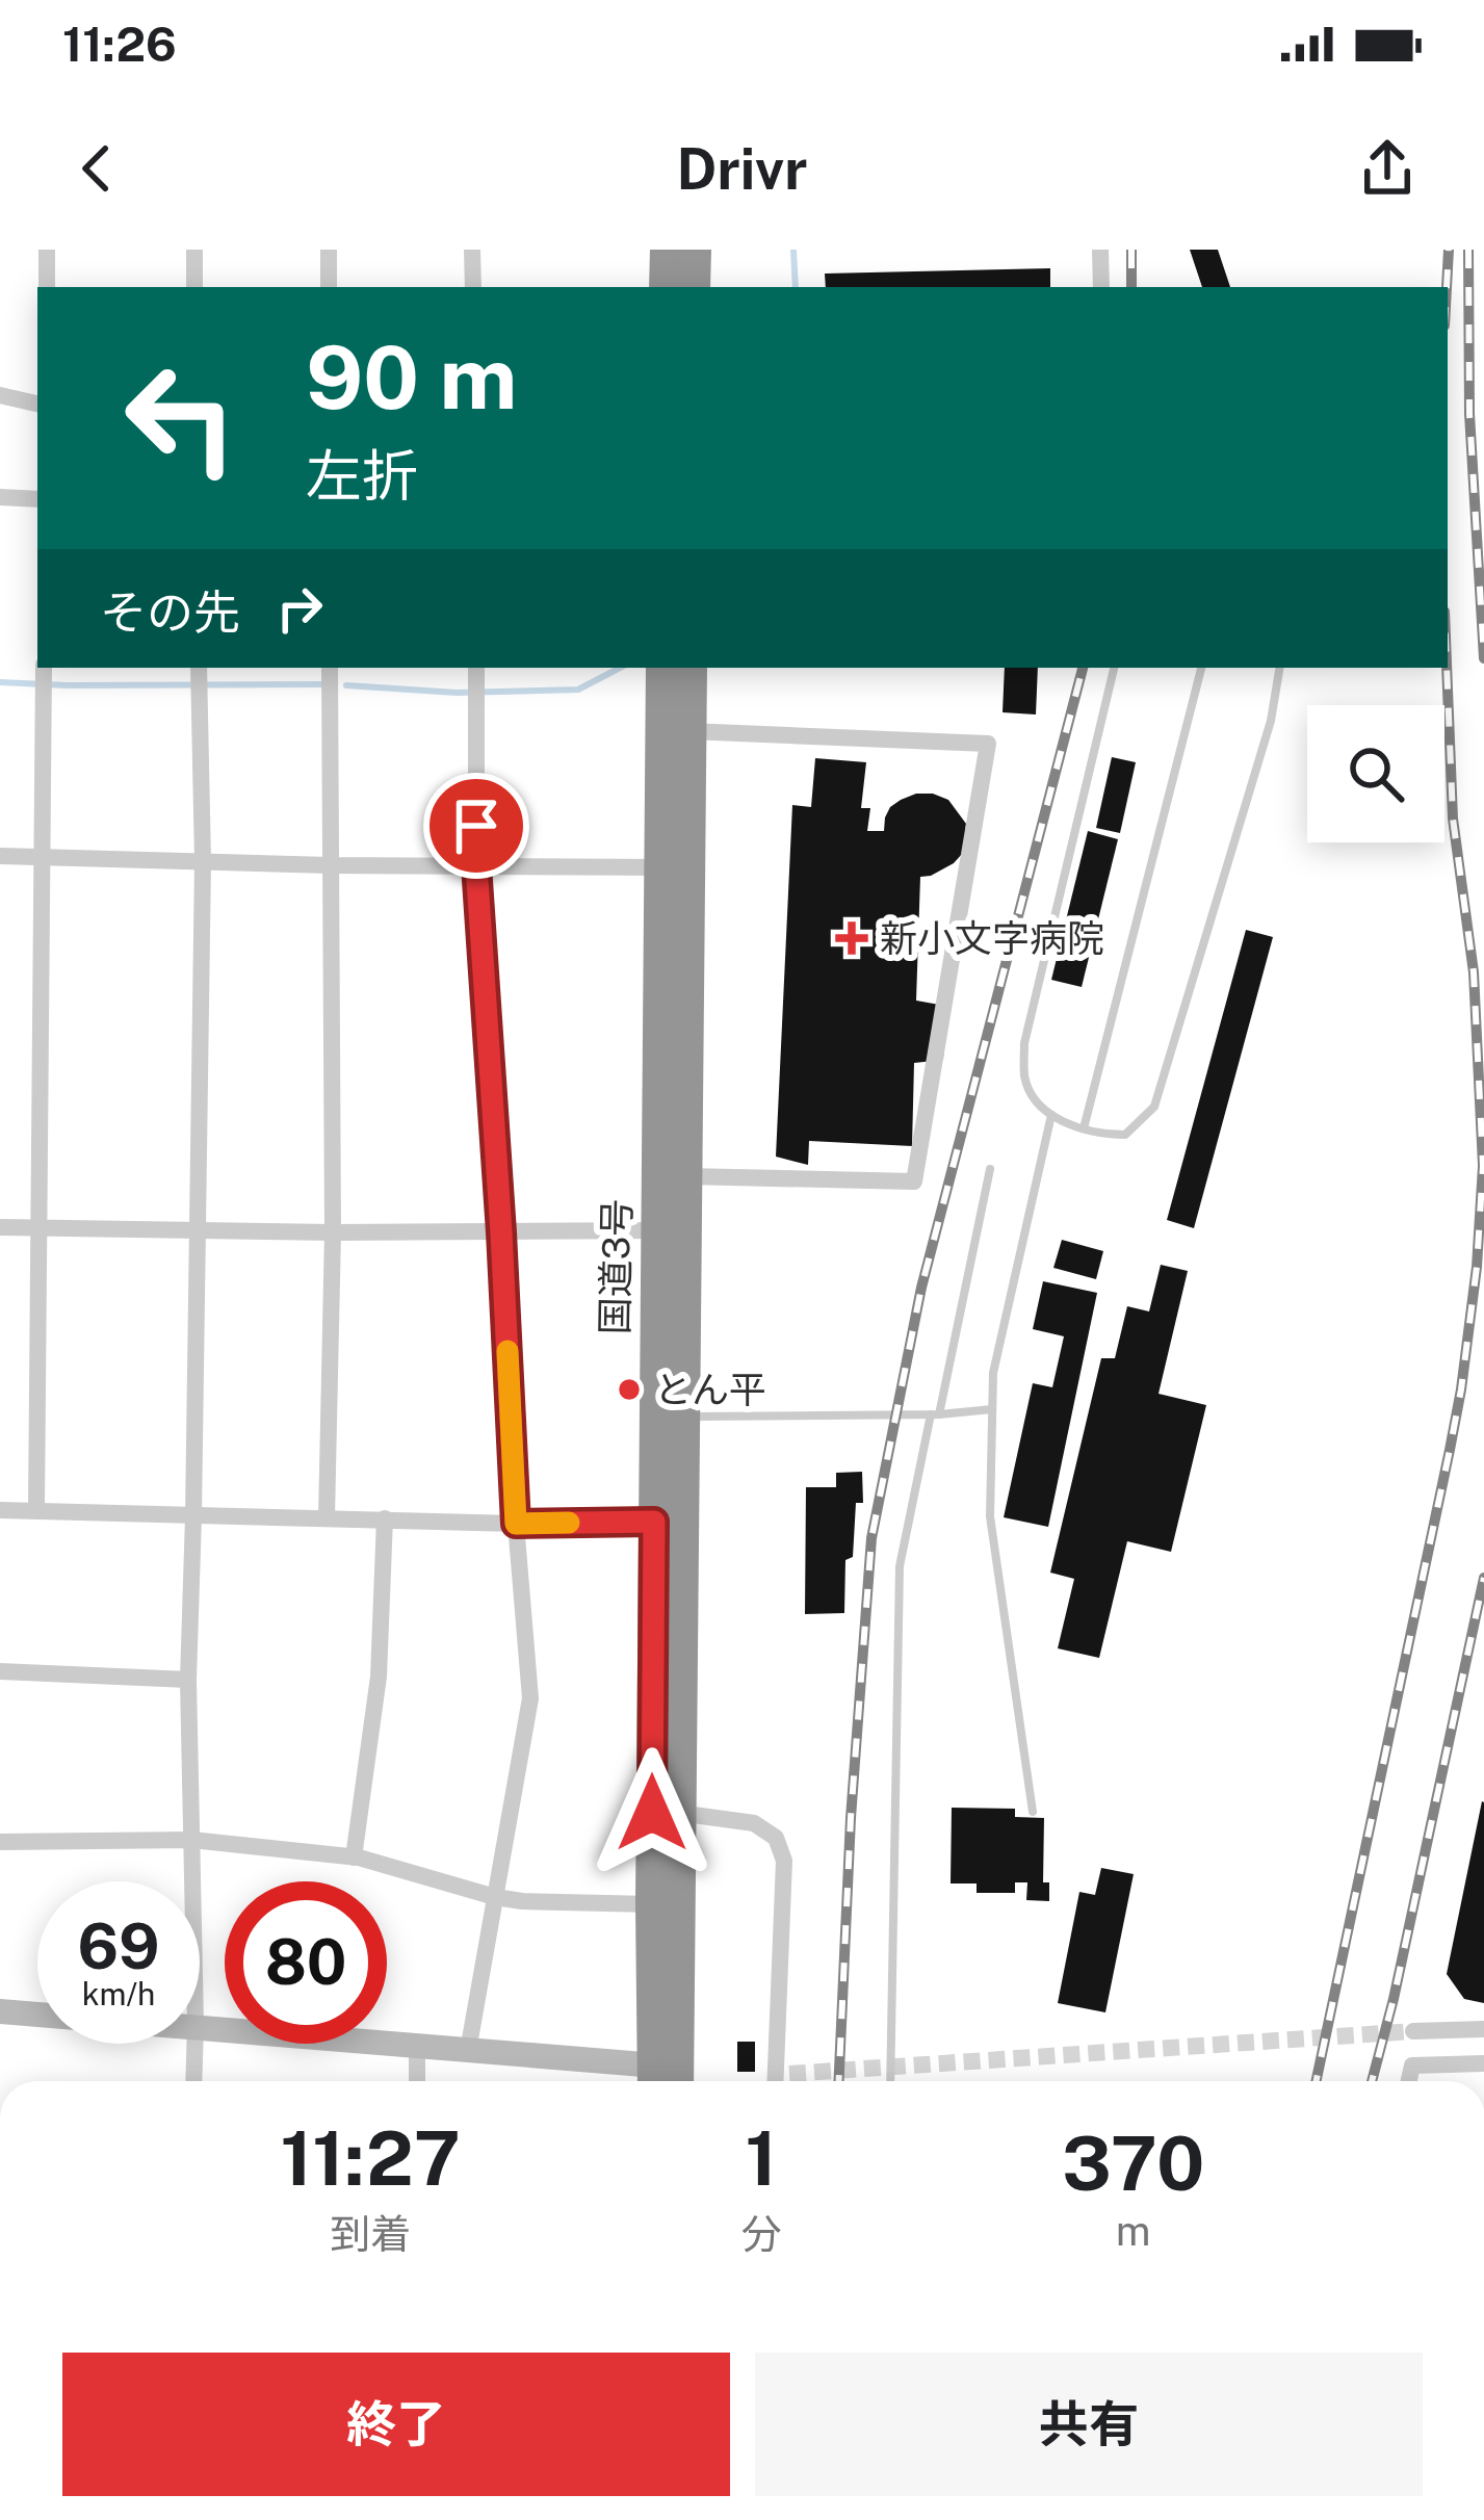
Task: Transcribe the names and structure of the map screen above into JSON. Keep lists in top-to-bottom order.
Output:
{
  "streets": {
    "highway": ["国道3号"]
  },
  "places": {
    "health": ["新小文字病院"],
    "other": ["とん平"]
  },
  "page": {
    "status": "11:26",
    "header": "Drivr",
    "turn": ["90 m", "左折"],
    "then": "その先",
    "speed": "69 km/h",
    "limit": "80",
    "eta": [
      "11:27",
      "到着",
      "1",
      "分",
      "370",
      "m"
    ],
    "buttons": ["終了", "共有"]
  }
}
